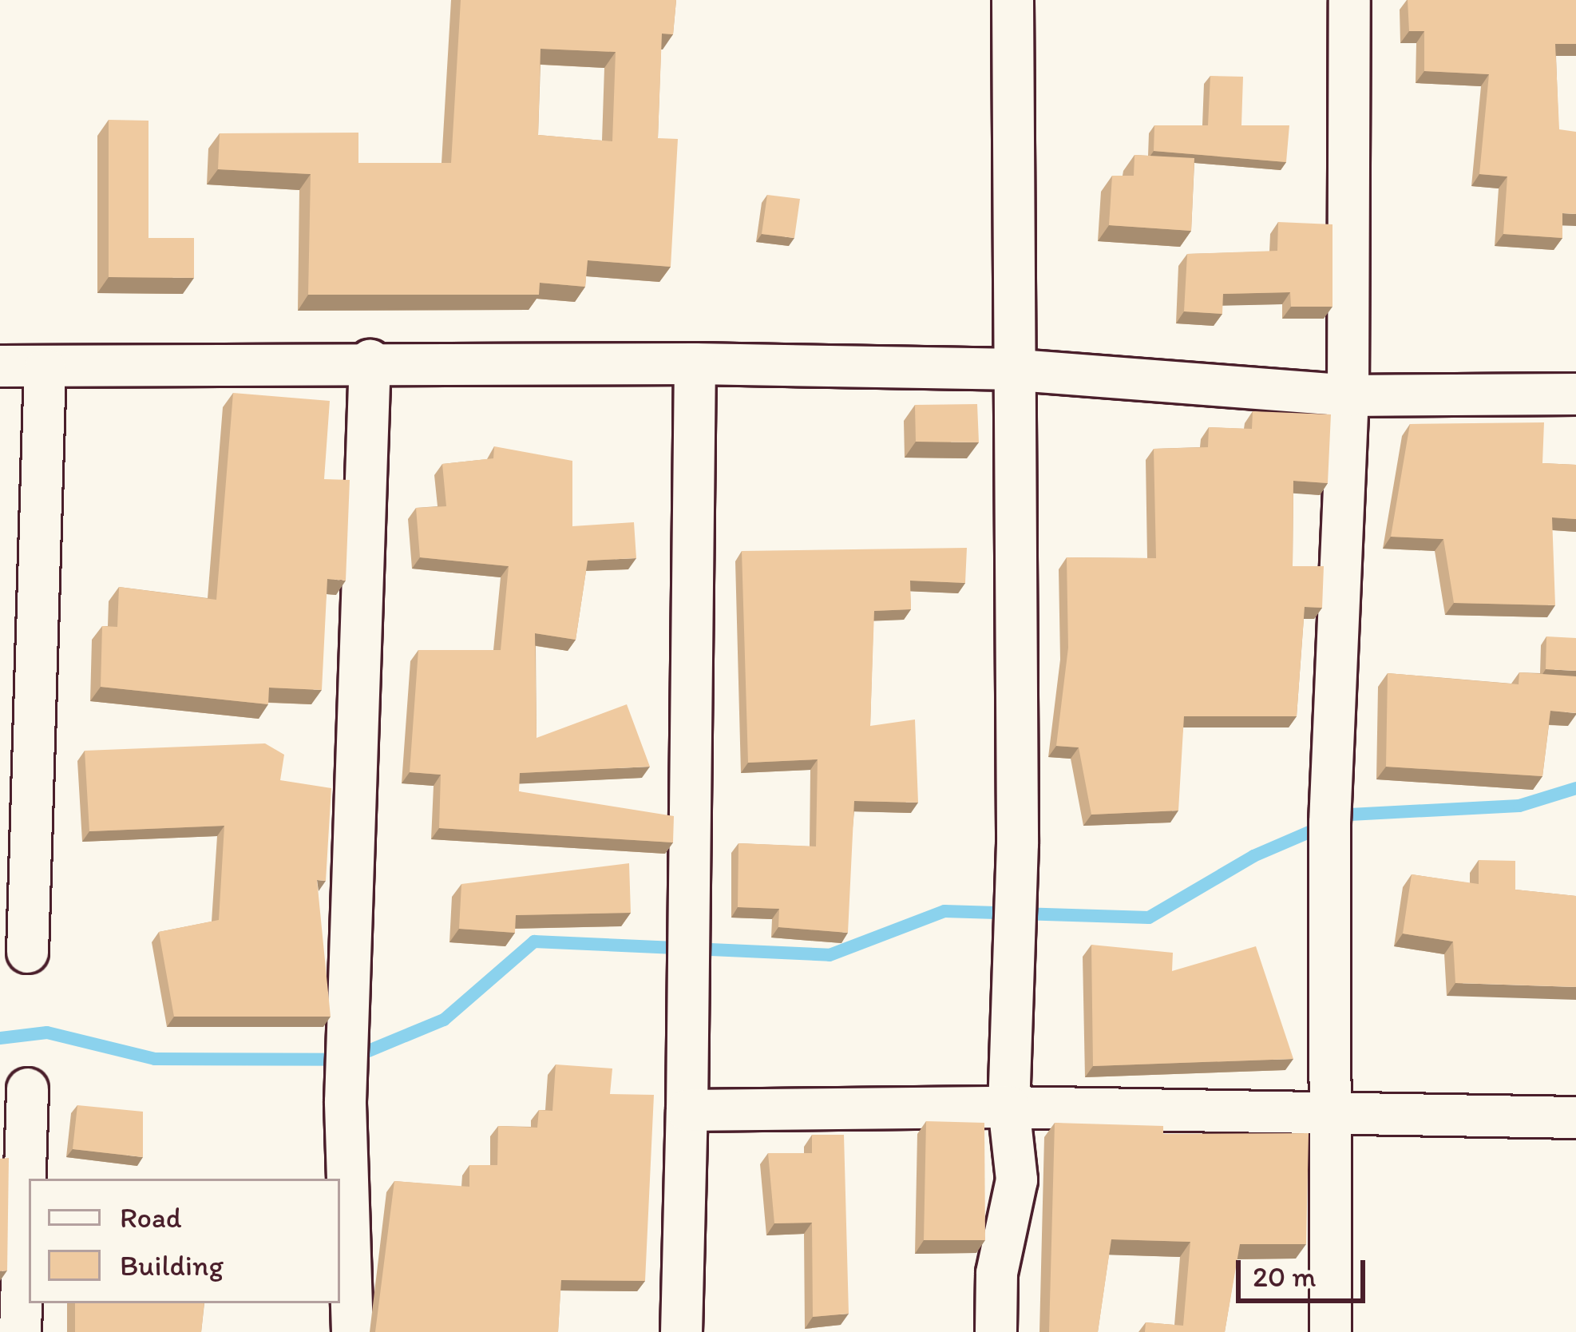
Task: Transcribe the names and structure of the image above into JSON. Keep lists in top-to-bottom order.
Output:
{
  "legend": ["Road", "Building"],
  "scale_bar": "20 m"
}
